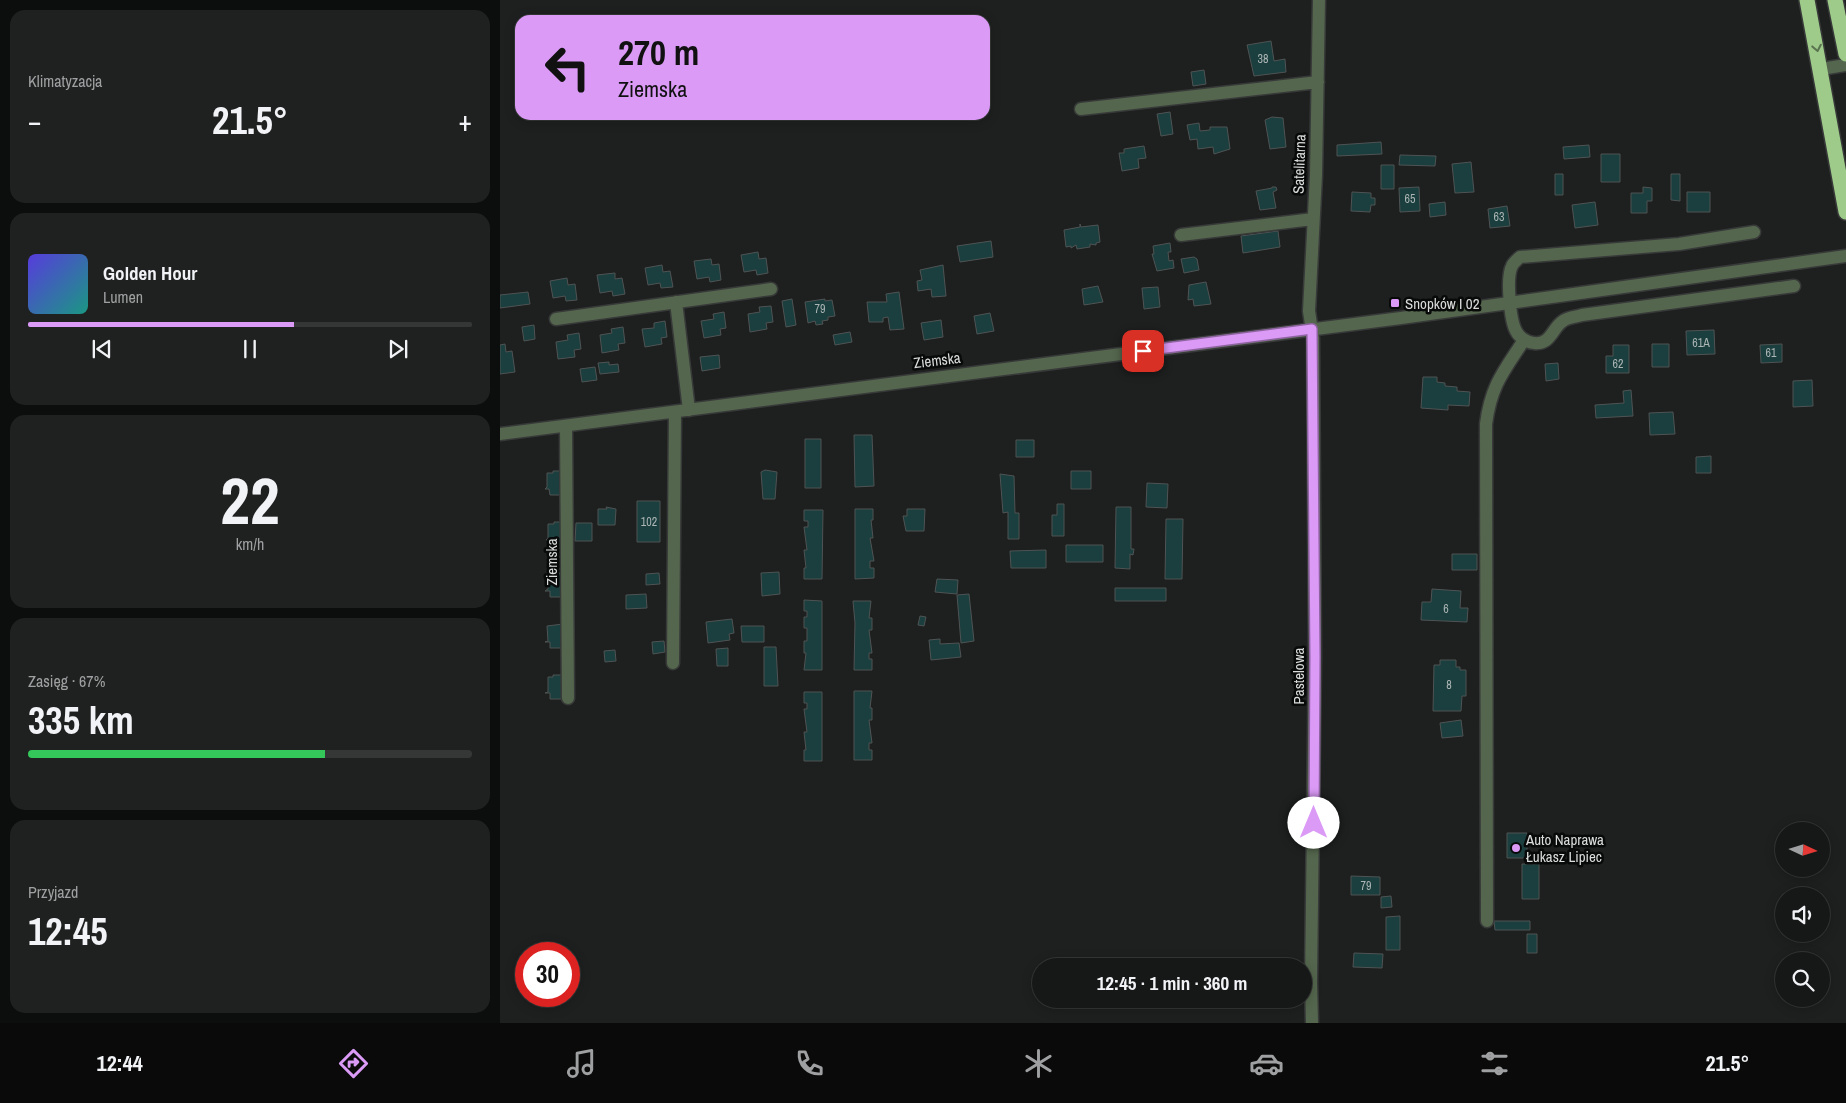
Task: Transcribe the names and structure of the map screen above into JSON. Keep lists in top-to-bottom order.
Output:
{
  "streets": {
    "street": ["Satelitarna", "Ziemska", "Pastelowa"]
  },
  "crossings": [
    ["Satelitarna", "Ziemska"],
    ["Satelitarna", "Pastelowa"],
    ["Ziemska", "Pastelowa"]
  ],
  "places": {
    "transit": ["Snopków I 02"],
    "other": ["Auto Naprawa Łukasz Lipiec"]
  },
  "house_numbers": [
    "38",
    "65",
    "63",
    "79",
    "61A",
    "61",
    "62",
    "102",
    "6",
    "8",
    "79"
  ],
  "north": "right",
  "page": {
    "tile": [
      "Klimatyzacja",
      ["22", "km/h"],
      ["Zasięg · 67%", "335 km"],
      ["Przyjazd", "12:45"]
    ],
    "turn": ["270 m", "Ziemska"],
    "heat": ["−", "21.5°", "+"],
    "song": ["Golden Hour", "Lumen"],
    "limit": "30",
    "trip": "12:45 · 1 min · 360 m",
    "tabs": ["12:44", "21.5°"]
  }
}
